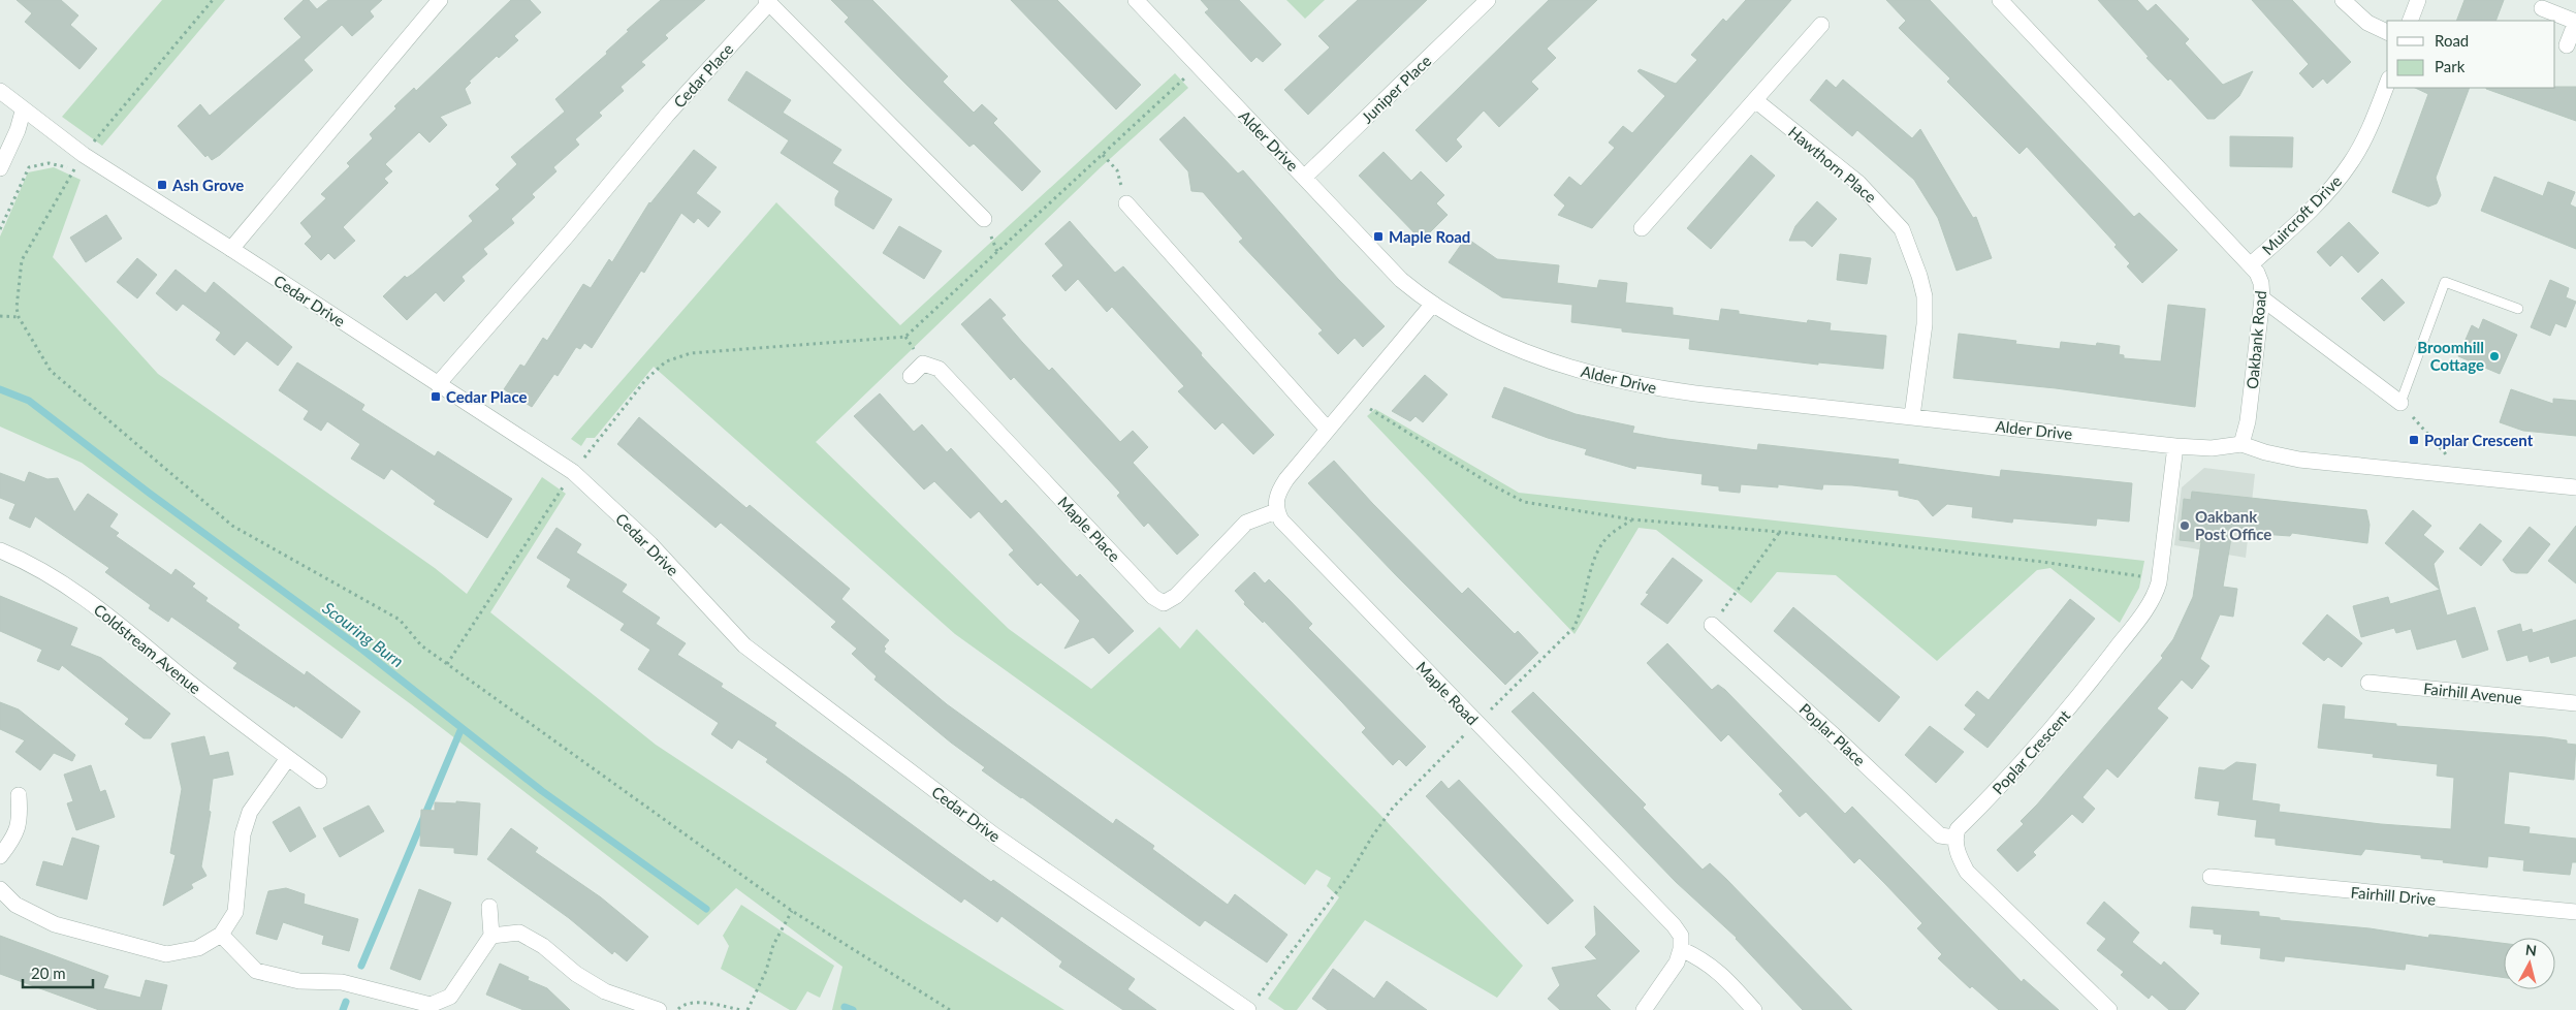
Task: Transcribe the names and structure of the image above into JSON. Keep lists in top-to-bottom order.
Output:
{
  "streets": {
    "street": [
      "Cedar Place",
      "Juniper Place",
      "Alder Drive",
      "Hawthorn Place",
      "Muircroft Drive",
      "Cedar Drive",
      "Oakbank Road",
      "Maple Place",
      "Coldstream Avenue",
      "Maple Road",
      "Fairhill Avenue",
      "Poplar Place",
      "Poplar Crescent",
      "Fairhill Drive"
    ]
  },
  "crossings": [
    ["Cedar Place", "Cedar Drive"],
    ["Juniper Place", "Alder Drive"],
    ["Alder Drive", "Hawthorn Place"],
    ["Alder Drive", "Oakbank Road"],
    ["Alder Drive", "Poplar Crescent"],
    ["Muircroft Drive", "Oakbank Road"],
    ["Maple Place", "Maple Road"],
    ["Poplar Place", "Poplar Crescent"]
  ],
  "water": ["Scouring Burn"],
  "places": {
    "transit": [
      "Ash Grove",
      "Maple Road",
      "Cedar Place",
      "Poplar Crescent"
    ],
    "other": ["Broomhill Cottage", "Oakbank Post Office"]
  },
  "legend": ["Road", "Park"],
  "scale_bar": "20 m",
  "north": "top"
}
